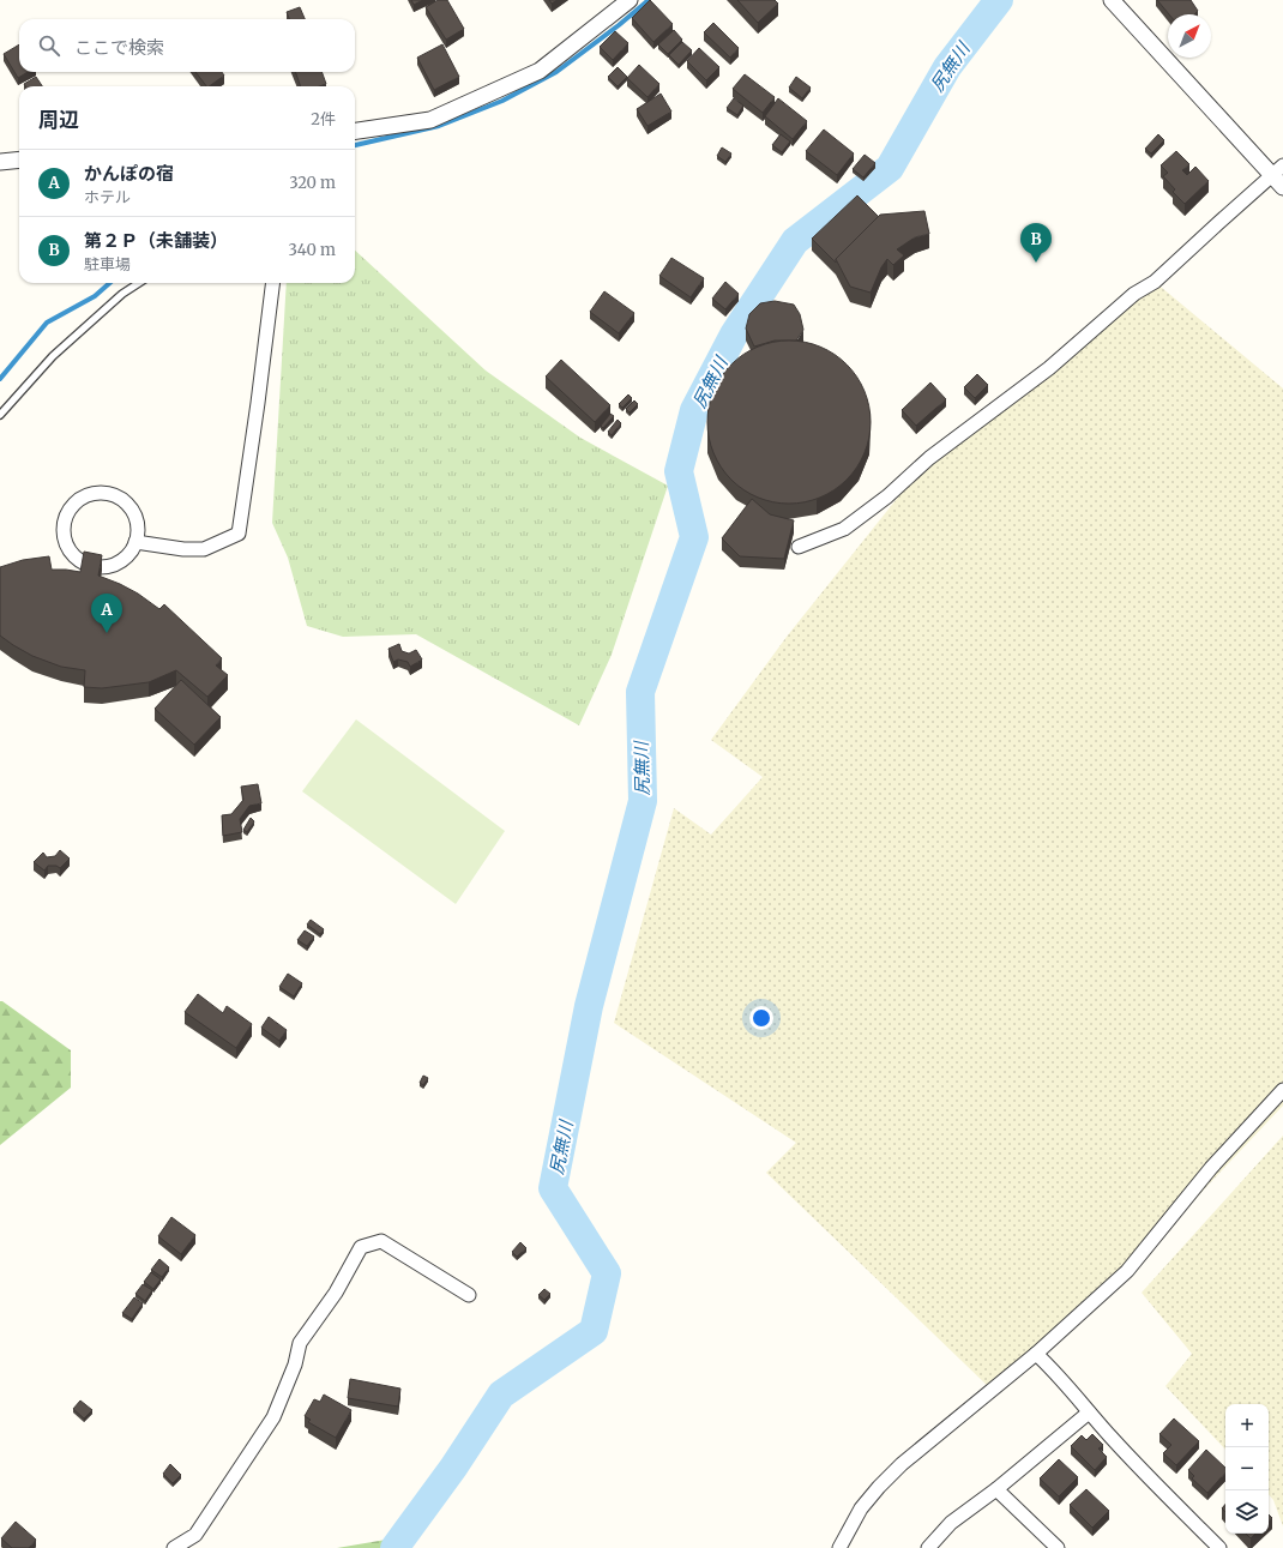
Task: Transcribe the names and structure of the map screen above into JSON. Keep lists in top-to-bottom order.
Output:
{
  "water": ["尻無川"],
  "north": "top right",
  "page": {
    "search": "ここで検索",
    "heading": ["周辺", "2件"],
    "list": [
      {
        "mark": "A",
        "name": "かんぽの宿",
        "note": "ホテル",
        "value": "320 m"
      },
      {
        "mark": "B",
        "name": "第２Ｐ（未舗装）",
        "note": "駐車場",
        "value": "340 m"
      }
    ],
    "pins": ["B", "A"],
    "map_buttons": ["+", "−"]
  }
}
